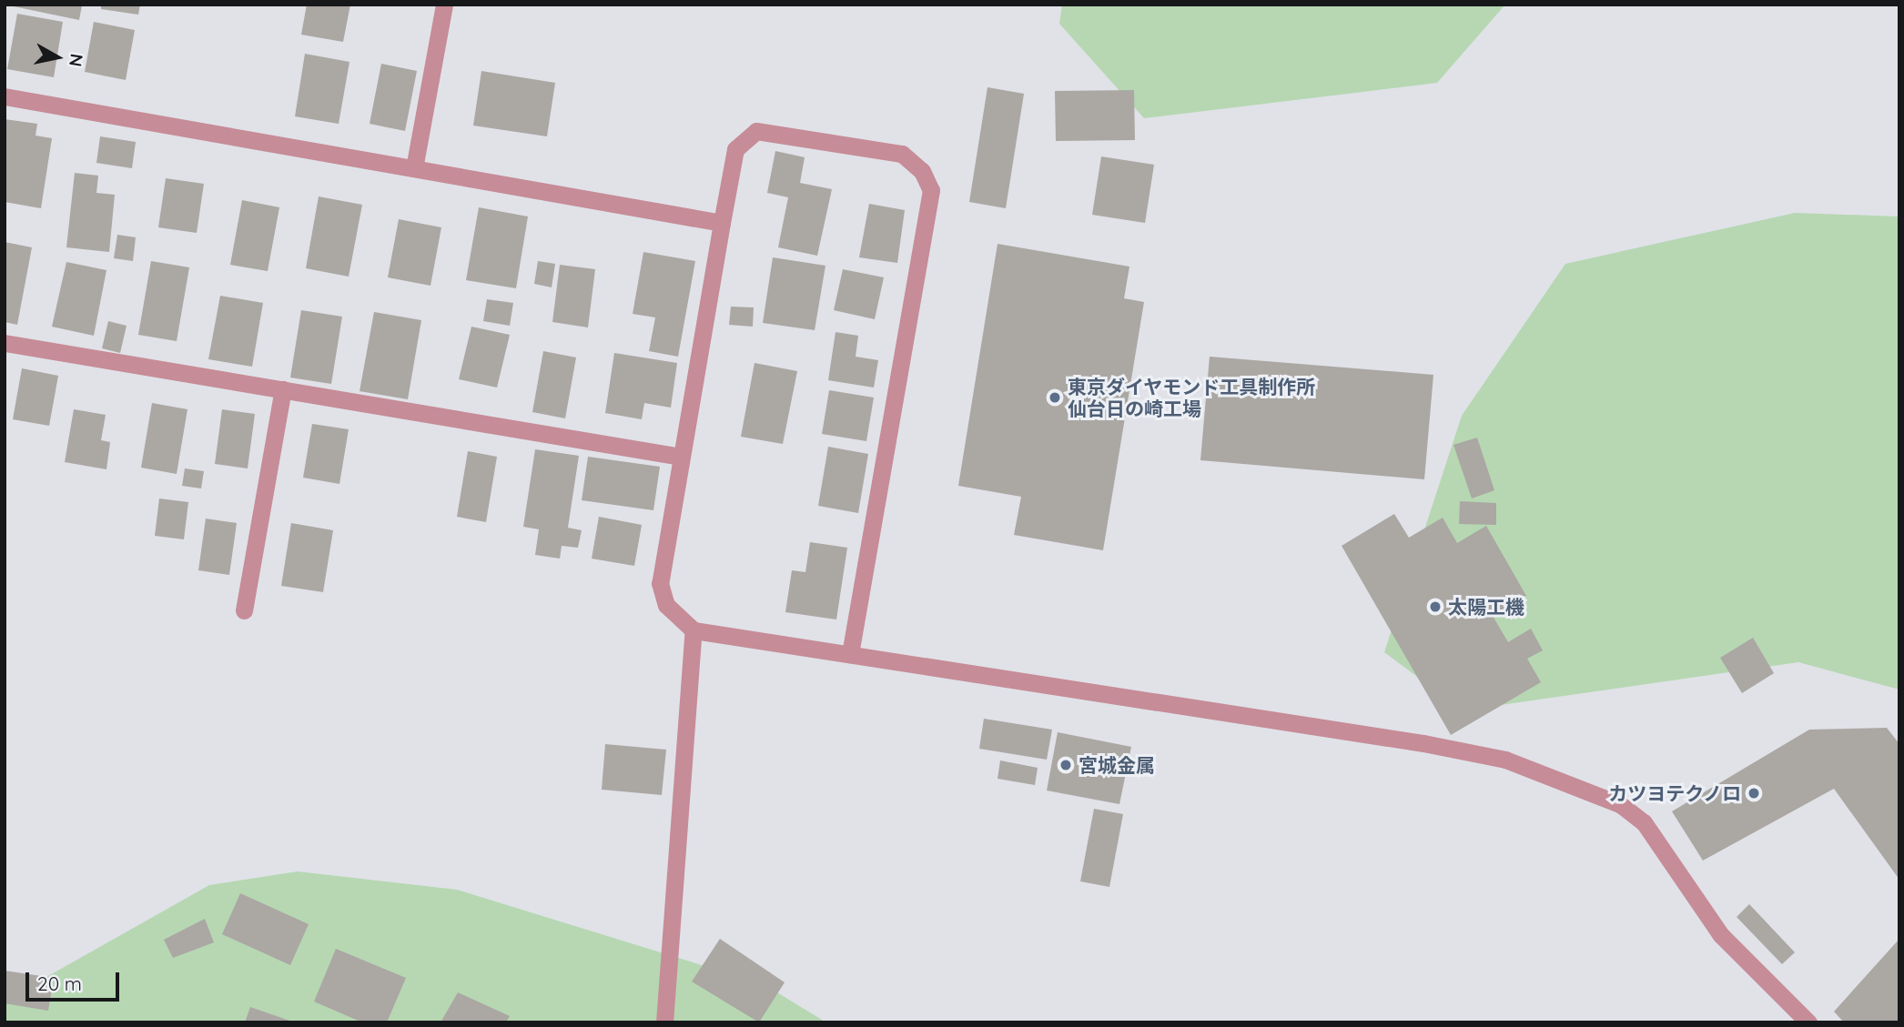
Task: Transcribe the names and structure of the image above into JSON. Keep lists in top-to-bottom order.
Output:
{
  "places": [
    "東京ダイヤモンド工具制作所 仙台日の崎工場",
    "太陽工機",
    "宮城金属",
    "カツヨテクノロ"
  ],
  "scale_bar": "20 m",
  "north": "right"
}
